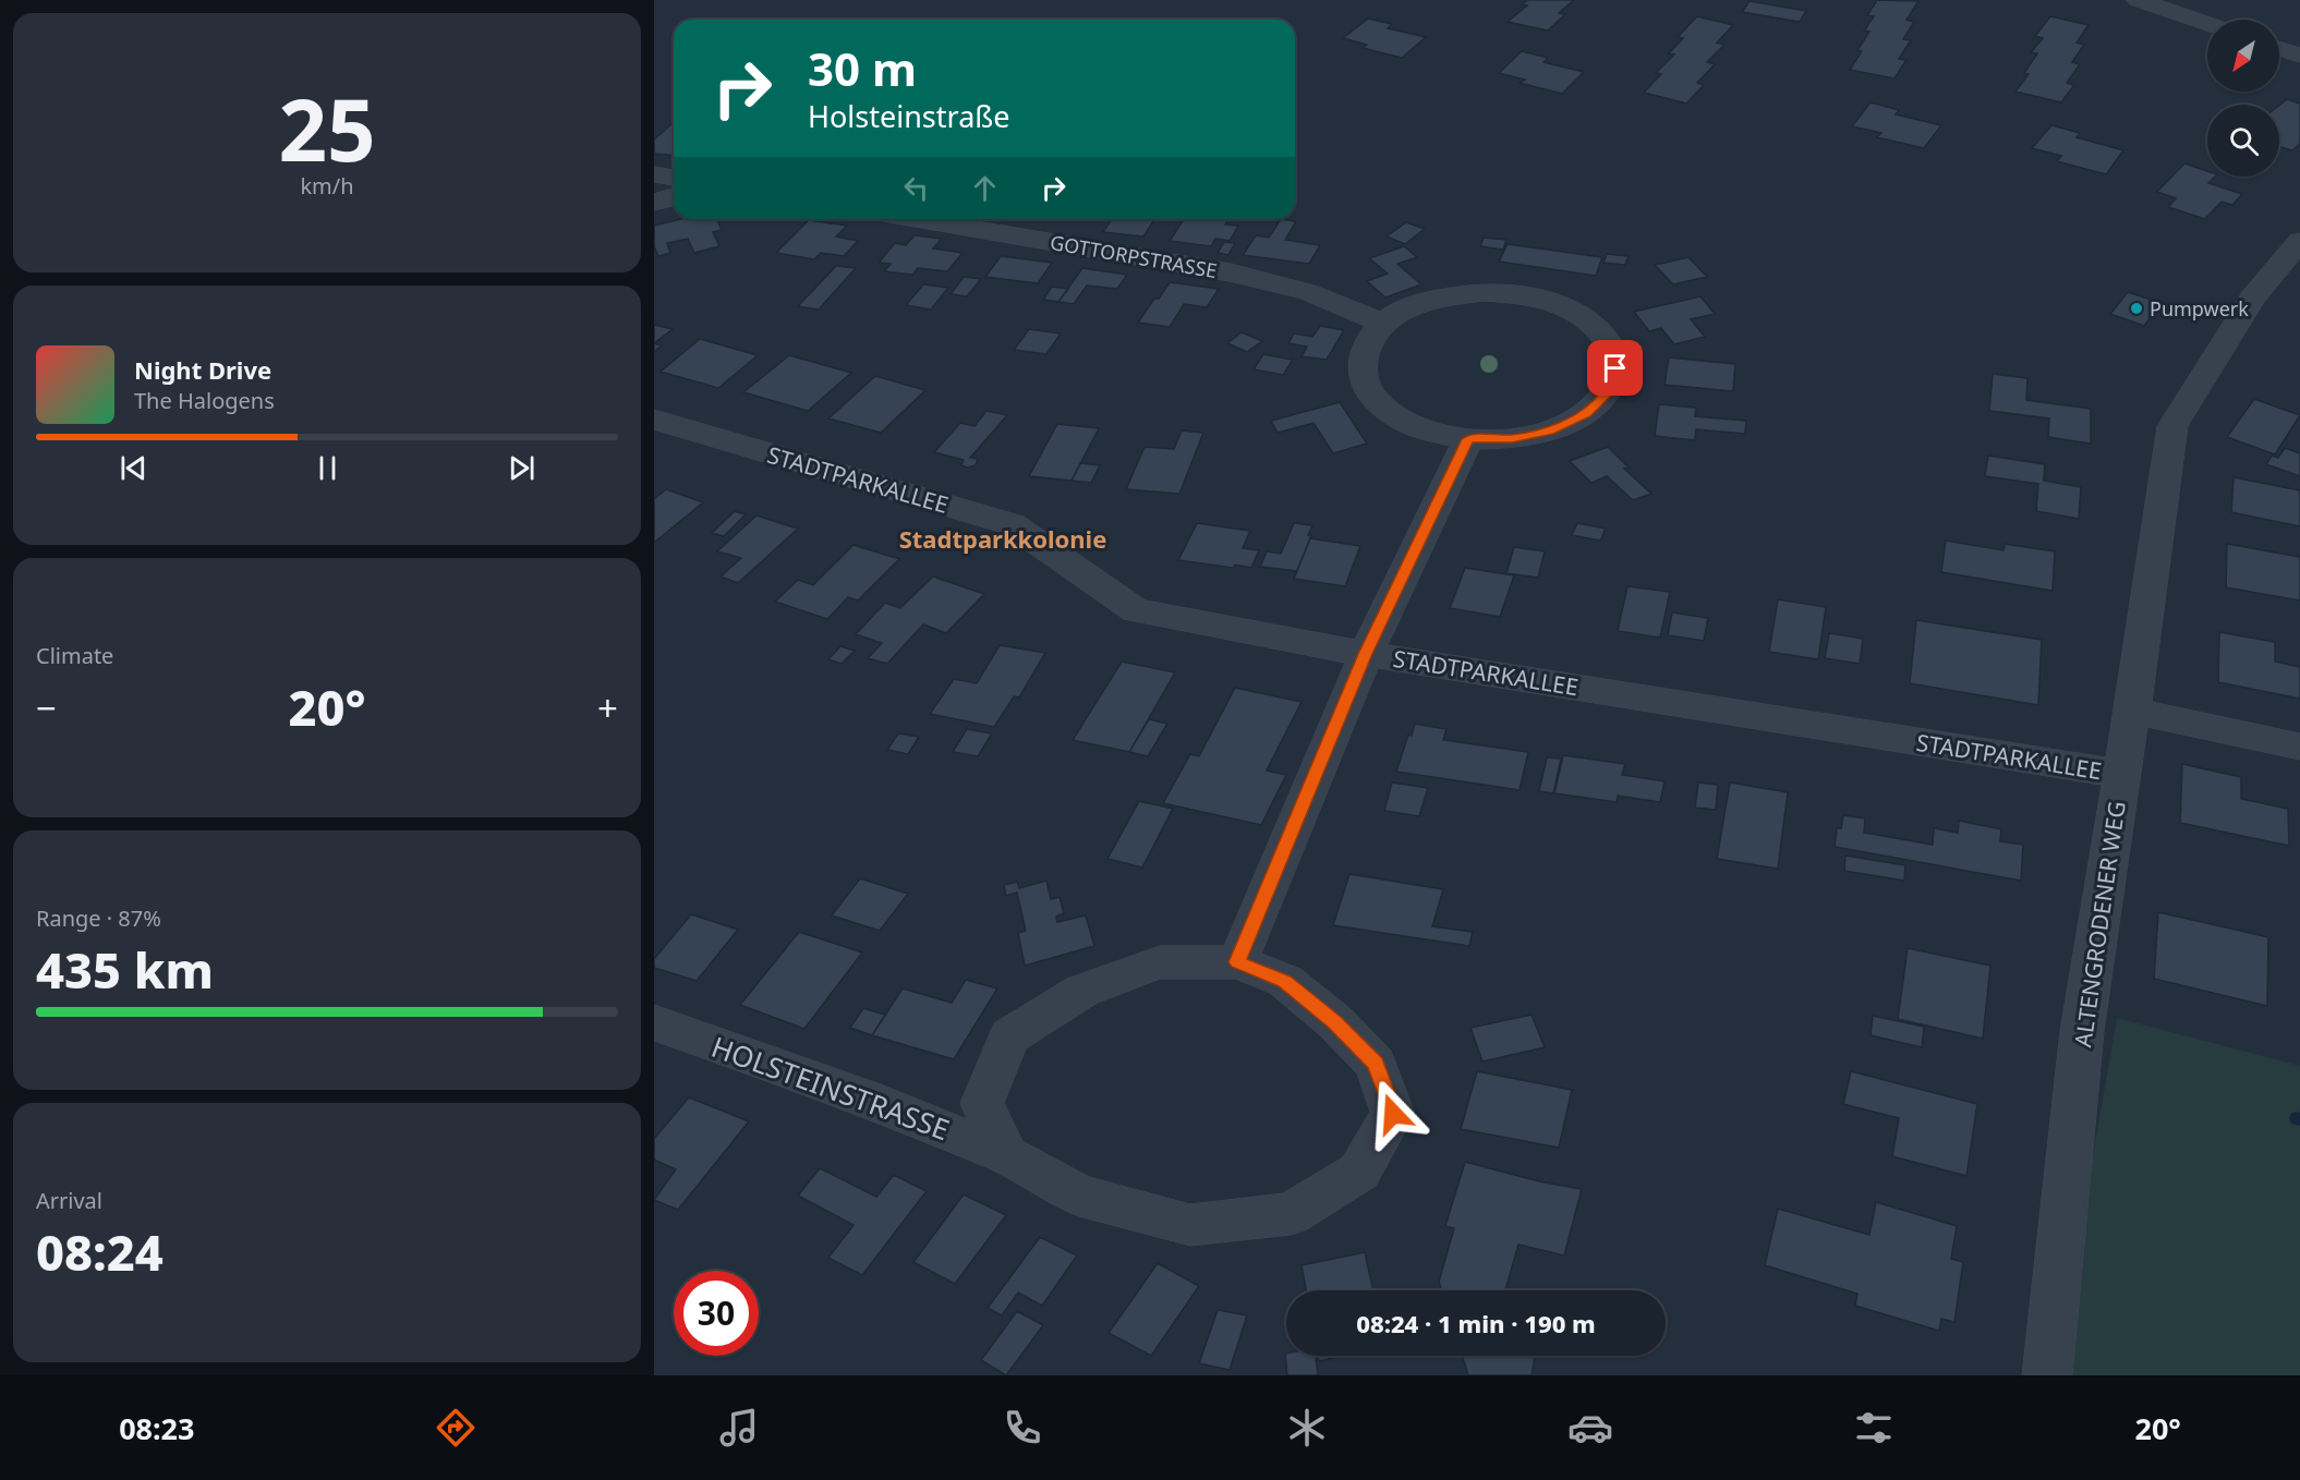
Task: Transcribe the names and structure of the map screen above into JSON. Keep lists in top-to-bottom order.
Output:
{
  "streets": {
    "street": [
      "GOTTORPSTRASSE",
      "STADTPARKALLEE",
      "ALTENGRODENER WEG",
      "HOLSTEINSTRASSE"
    ]
  },
  "crossings": [
    ["STADTPARKALLEE", "ALTENGRODENER WEG"]
  ],
  "districts": ["Stadtparkkolonie"],
  "places": ["Pumpwerk"],
  "north": "bottom left",
  "page": {
    "tile": [
      ["25", "km/h"],
      "Climate",
      ["Range · 87%", "435 km"],
      ["Arrival", "08:24"]
    ],
    "turn": ["30 m", "Holsteinstraße"],
    "song": ["Night Drive", "The Halogens"],
    "heat": ["−", "20°", "+"],
    "limit": "30",
    "trip": "08:24 · 1 min · 190 m",
    "tabs": ["08:23", "20°"]
  }
}
